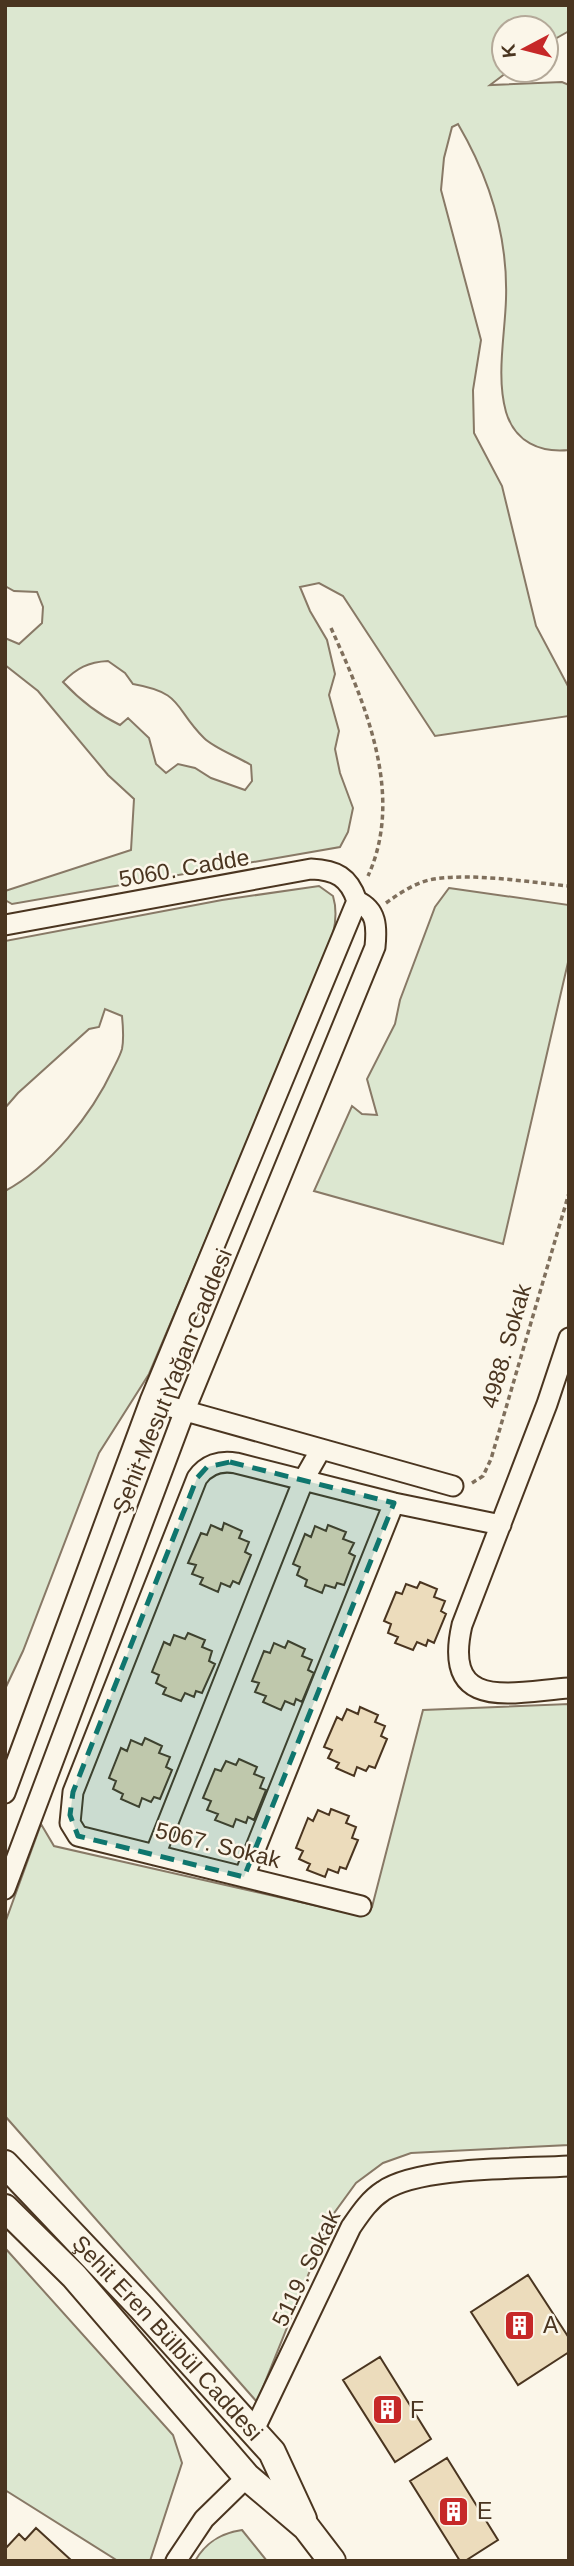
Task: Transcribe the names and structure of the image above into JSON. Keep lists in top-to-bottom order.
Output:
{
  "streets": {
    "street": [
      "5060. Cadde",
      "Şehit Mesut Yağan Caddesi",
      "5067. Sokak",
      "5119. Sokak",
      "Şehit Eren Bülbül Caddesi"
    ],
    "path": ["4988. Sokak"]
  },
  "crossings": [
    ["5060. Cadde", "Şehit Mesut Yağan Caddesi"],
    ["5119. Sokak", "Şehit Eren Bülbül Caddesi"]
  ],
  "places": {
    "building": ["A", "F", "E"]
  },
  "north": "left"
}
